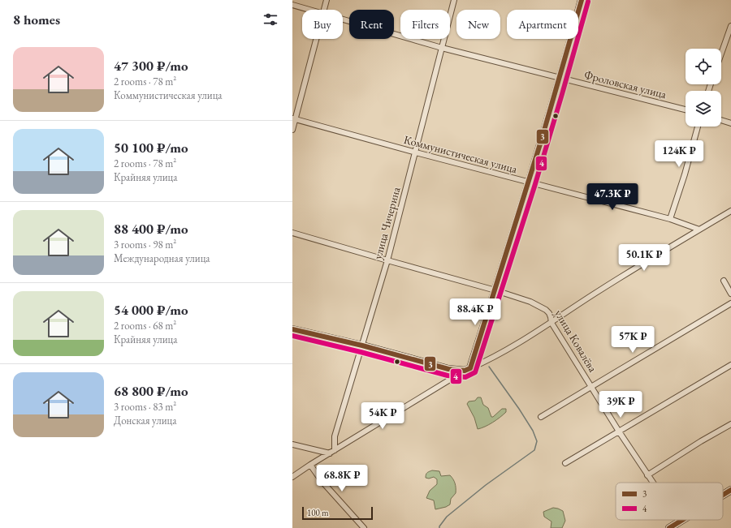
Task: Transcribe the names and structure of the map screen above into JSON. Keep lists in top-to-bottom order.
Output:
{
  "streets": {
    "street": [
      "Фроловская улица",
      "Коммунистическая улица",
      "улица Чичерина",
      "улица Ковалёва"
    ]
  },
  "crossings": [
    ["Фроловская улица", "улица Чичерина"],
    ["Коммунистическая улица", "улица Чичерина"],
    ["улица Чичерина", "улица Ковалёва"]
  ],
  "lines": ["transit line 3", "transit line 4"],
  "legend": ["3", "4"],
  "scale_bar": "100 m",
  "page": {
    "heading": "8 homes",
    "chip": [
      "Buy",
      "Rent",
      "Filters",
      "New",
      "Apartment"
    ],
    "list": [
      {
        "name": "47 300 ₽/mo",
        "note": "2 rooms · 78 m² · Коммунистическая улица"
      },
      {
        "name": "50 100 ₽/mo",
        "note": "2 rooms · 78 m² · Крайняя улица"
      },
      {
        "name": "88 400 ₽/mo",
        "note": "3 rooms · 98 m² · Международная улица"
      },
      {
        "name": "54 000 ₽/mo",
        "note": "2 rooms · 68 m² · Крайняя улица"
      },
      {
        "name": "68 800 ₽/mo",
        "note": "3 rooms · 83 m² · Донская улица"
      }
    ],
    "price": [
      "124K ₽",
      "47.3K ₽",
      "50.1K ₽",
      "88.4K ₽",
      "57K ₽",
      "39K ₽",
      "54K ₽",
      "68.8K ₽"
    ],
    "scale": "100 m"
  }
}
